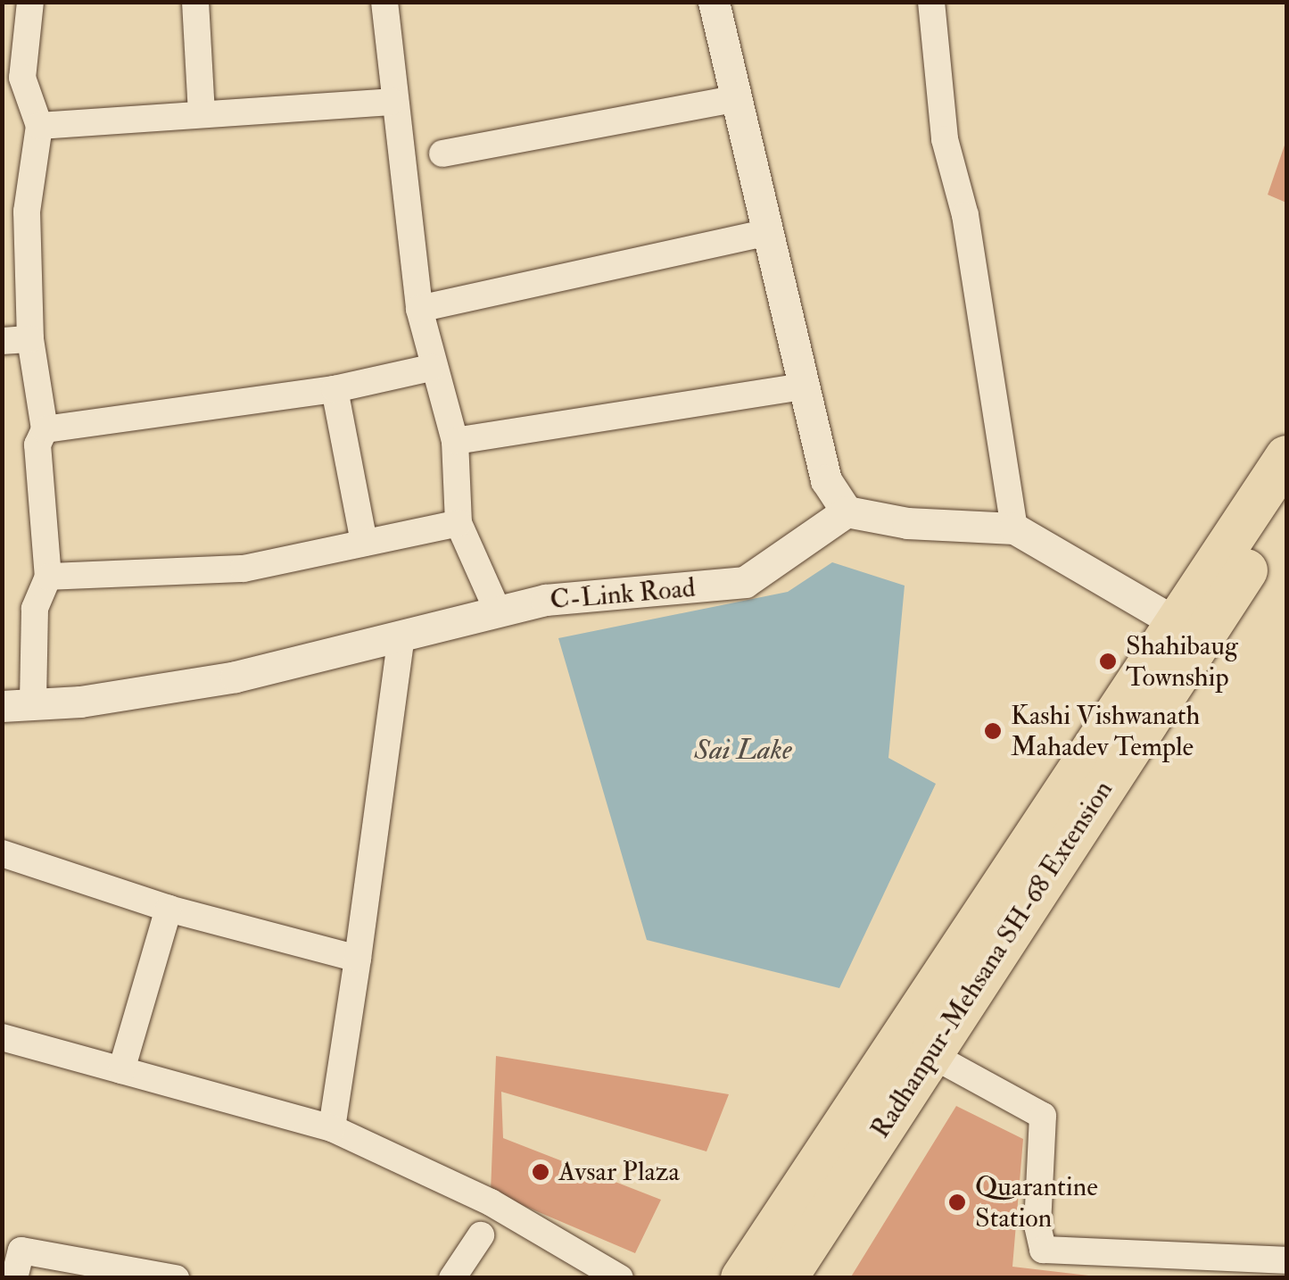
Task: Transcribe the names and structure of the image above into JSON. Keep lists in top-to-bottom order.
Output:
{
  "streets": {
    "highway": ["Radhanpur-Mehsana SH-68 Extension"],
    "street": ["C-Link Road"]
  },
  "water": ["Sai Lake"],
  "places": [
    "Shahibaug Township",
    "Kashi Vishwanath Mahadev Temple",
    "Avsar Plaza",
    "Quarantine Station"
  ]
}
